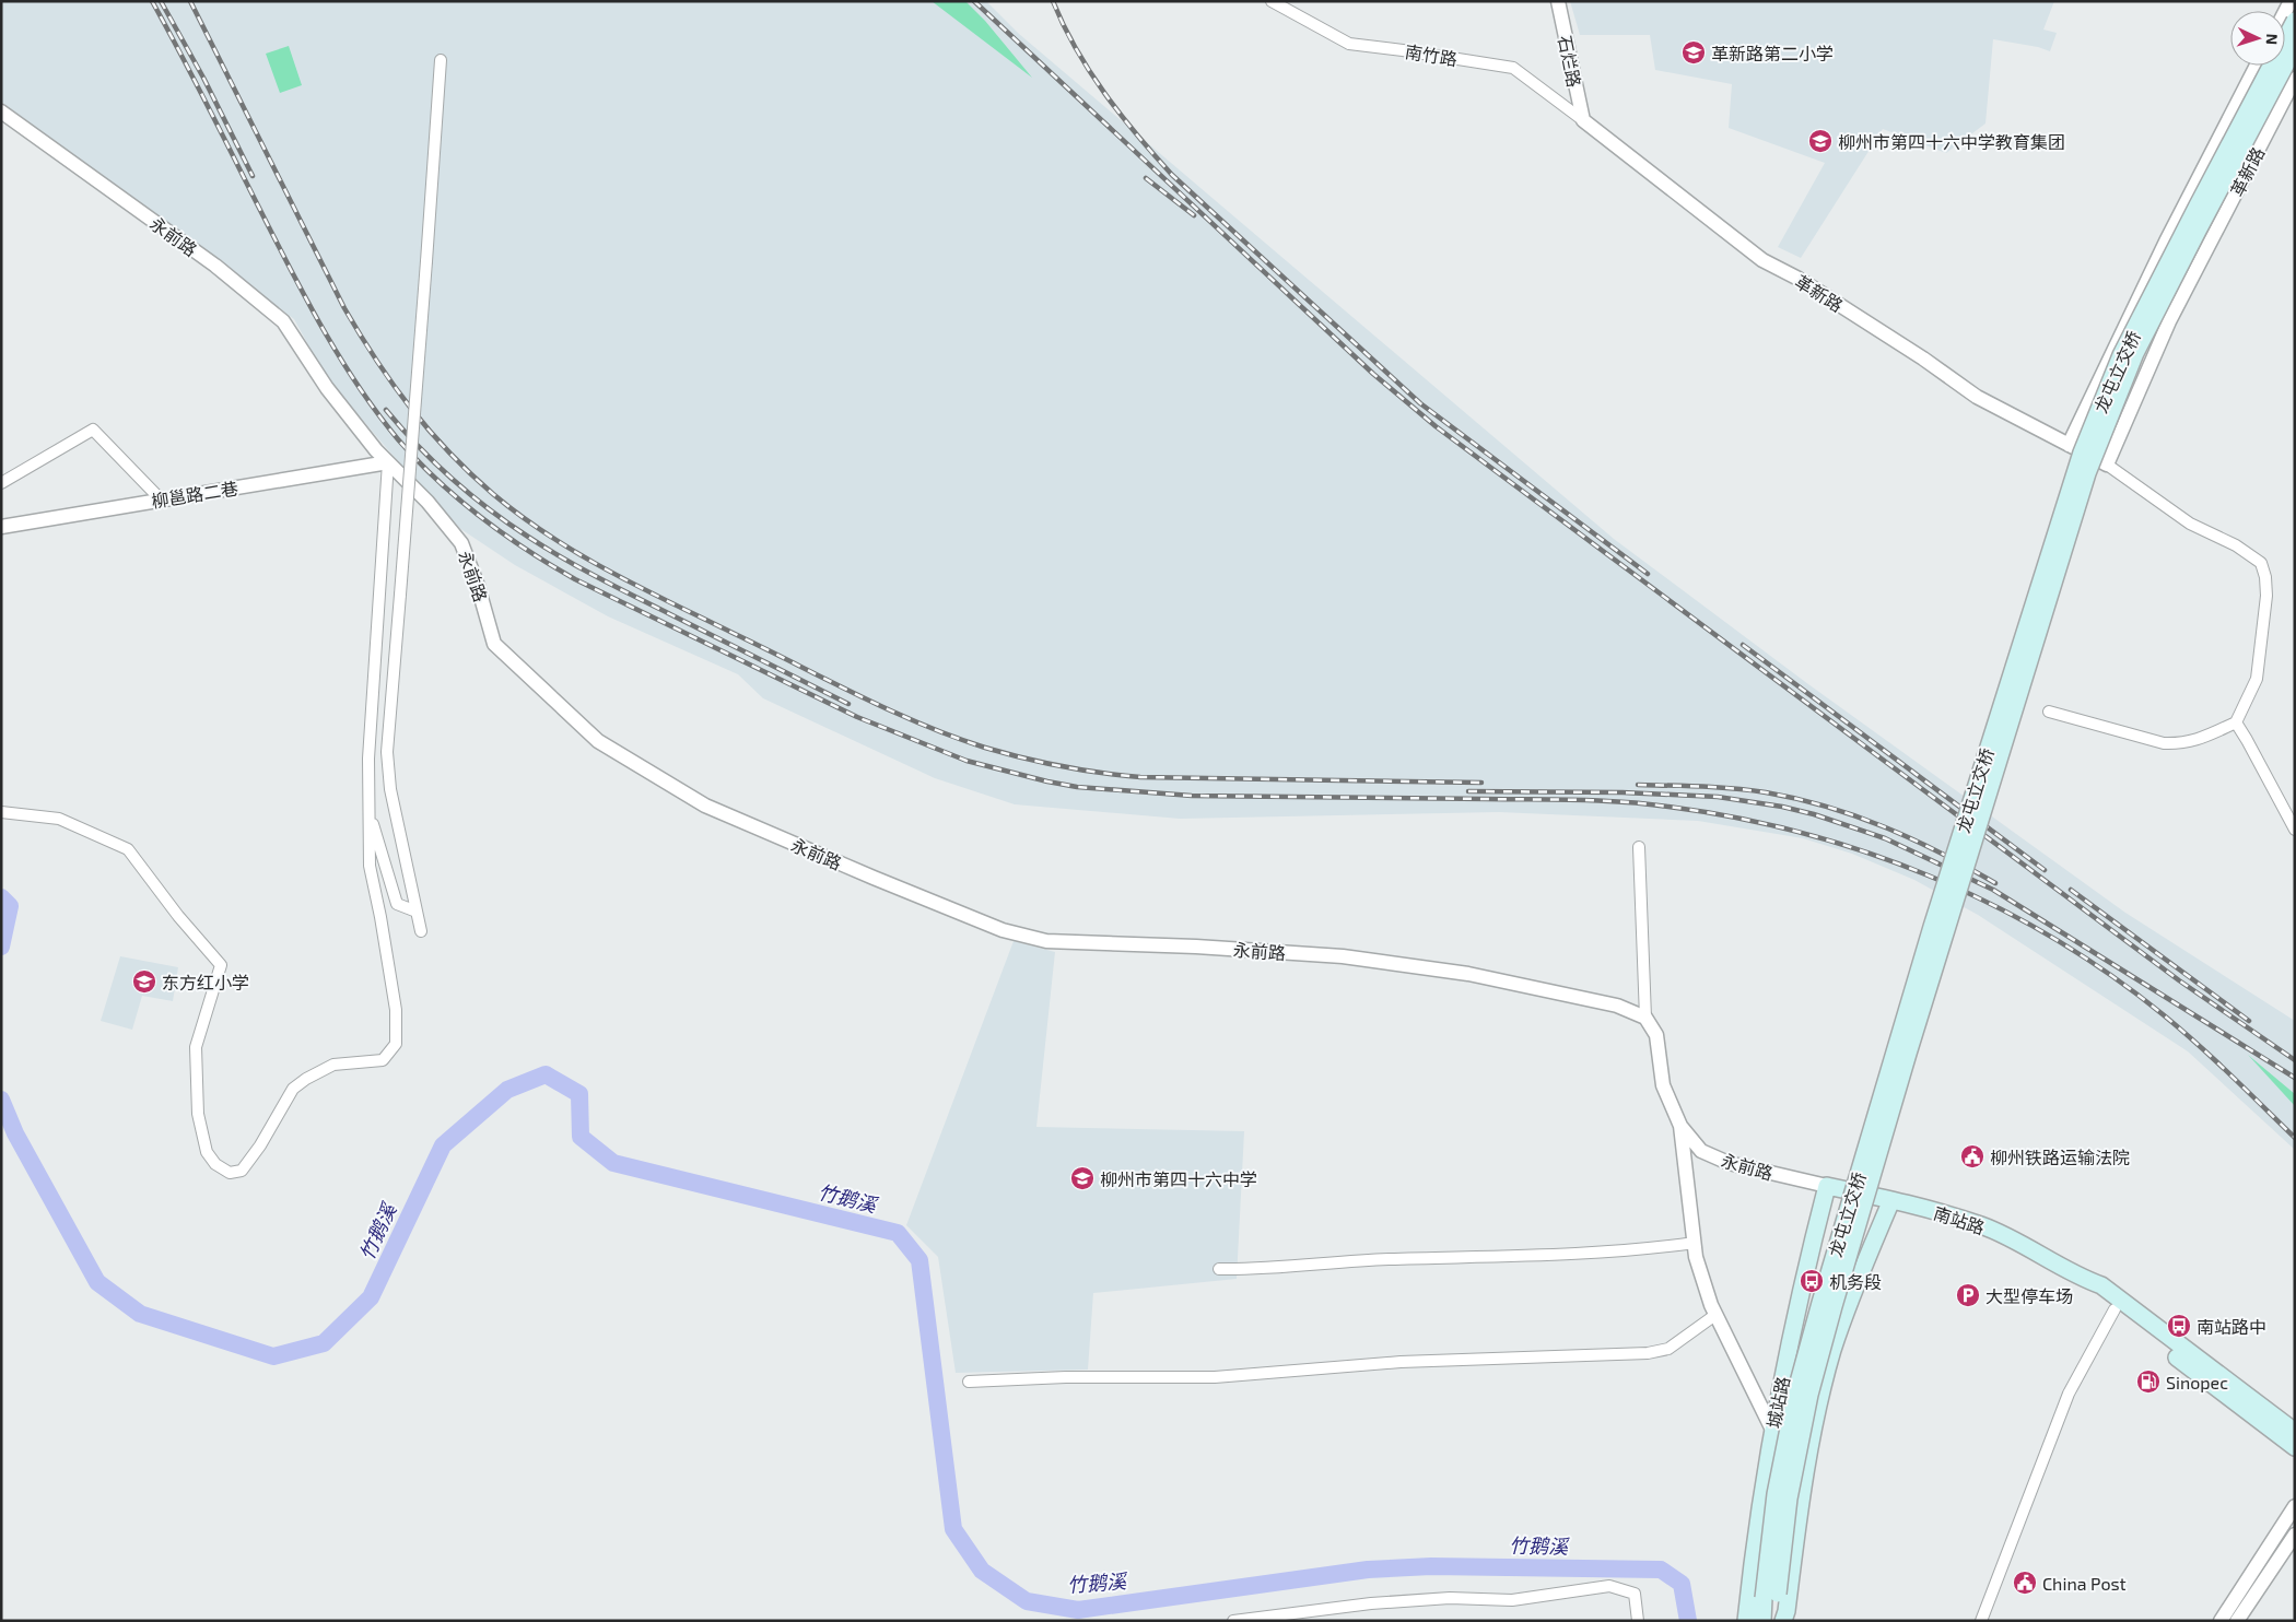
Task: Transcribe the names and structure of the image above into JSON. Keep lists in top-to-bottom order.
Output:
{
  "streets": {
    "main road": ["龙屯立交桥", "南站路", "城站路"],
    "street": [
      "南竹路",
      "石烂路",
      "革新路",
      "永前路",
      "柳邕路二巷"
    ]
  },
  "crossings": [
    ["南竹路", "石烂路"],
    ["南竹路", "革新路"],
    ["石烂路", "革新路"],
    ["永前路", "柳邕路二巷"],
    ["永前路", "南站路"],
    ["永前路", "城站路"],
    ["南站路", "城站路"]
  ],
  "water": ["竹鹅溪"],
  "places": {
    "school or university": [
      "革新路第二小学",
      "柳州市第四十六中学教育集团",
      "东方红小学",
      "柳州市第四十六中学"
    ],
    "public building": ["柳州铁路运输法院", "China Post"],
    "bus stop": ["机务段", "南站路中"],
    "parking": ["大型停车场"],
    "fuel station": ["Sinopec"]
  },
  "north": "right"
}
